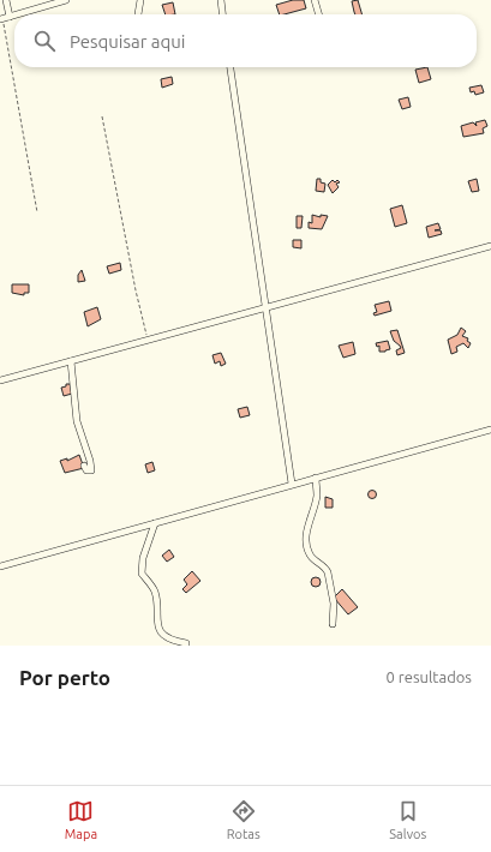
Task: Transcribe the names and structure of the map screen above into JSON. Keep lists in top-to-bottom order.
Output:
{
  "page": {
    "search": "Pesquisar aqui",
    "heading": ["Por perto", "0 resultados"],
    "nav": ["Mapa", "Rotas", "Salvos"]
  }
}
